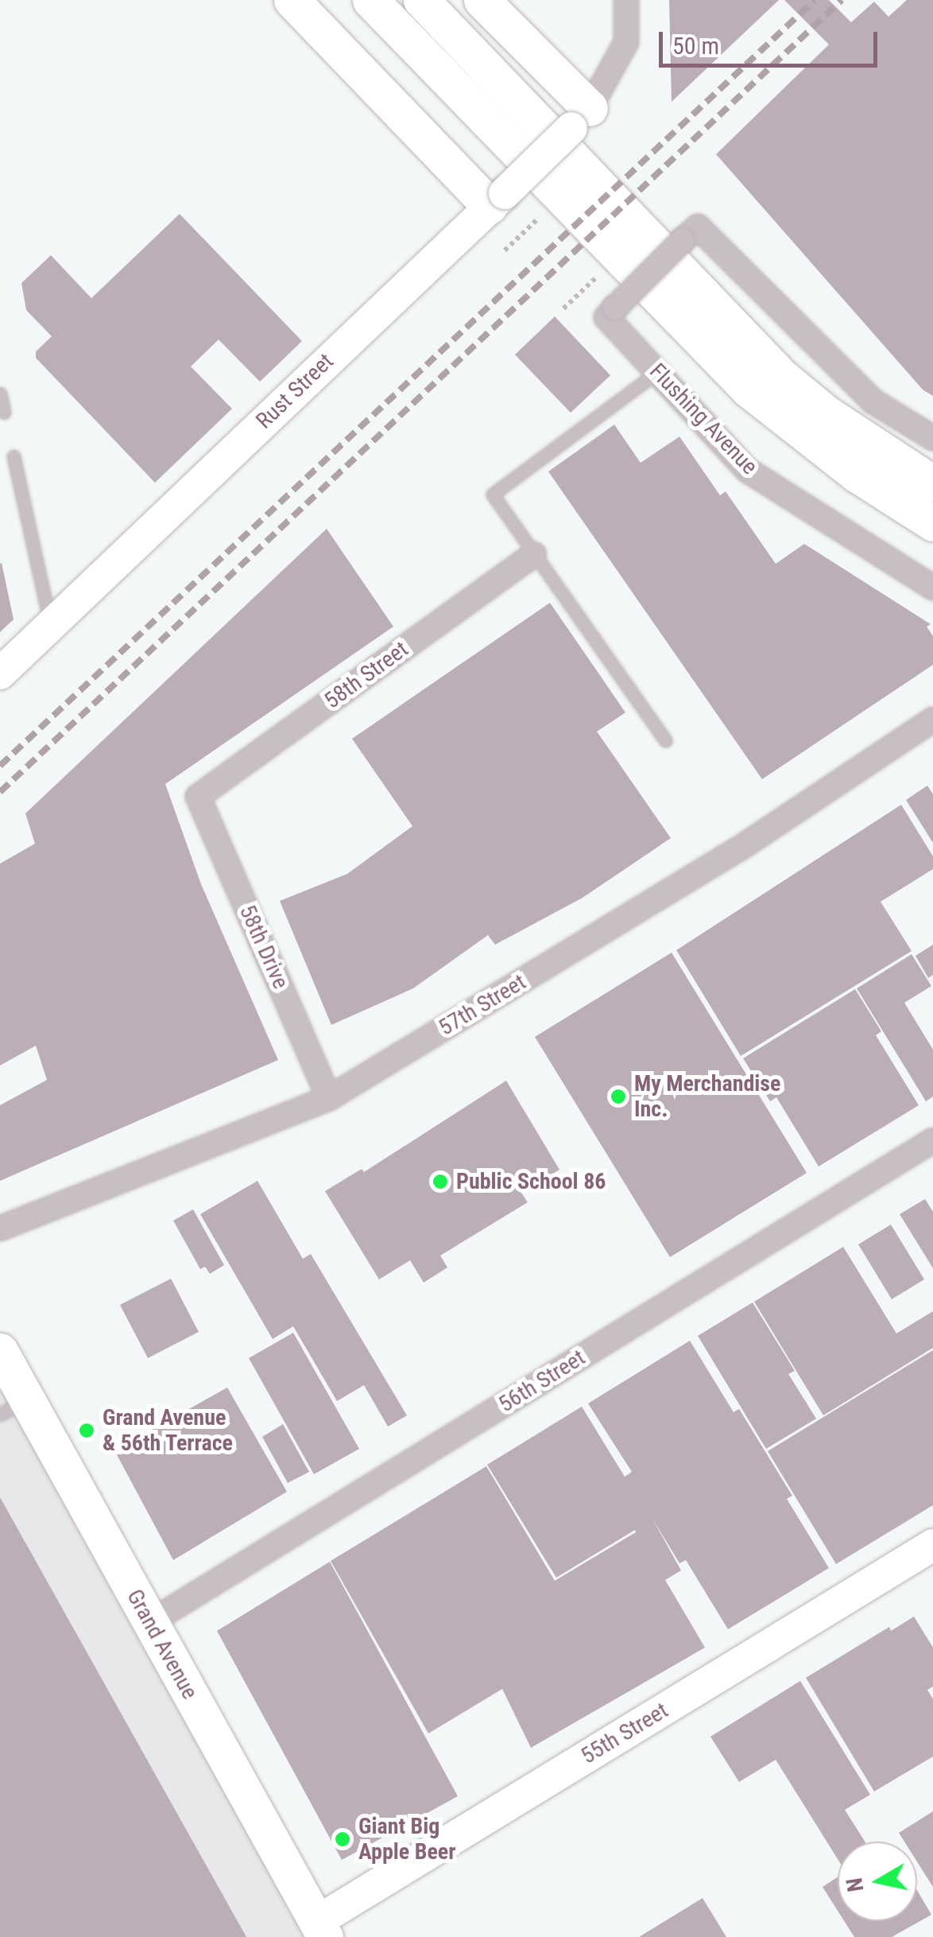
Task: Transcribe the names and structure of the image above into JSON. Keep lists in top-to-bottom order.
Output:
{
  "streets": {
    "main road": ["Rust Street", "Grand Avenue", "55th Street"],
    "street": [
      "Flushing Avenue",
      "58th Street",
      "58th Drive",
      "57th Street",
      "56th Street"
    ]
  },
  "crossings": [
    ["58th Street", "58th Drive"],
    ["58th Drive", "57th Street"],
    ["56th Street", "Grand Avenue"],
    ["Grand Avenue", "55th Street"]
  ],
  "places": [
    "My Merchandise Inc.",
    "Public School 86",
    "Grand Avenue & 56th Terrace",
    "Giant Big Apple Beer"
  ],
  "scale_bar": "50 m",
  "north": "left"
}
